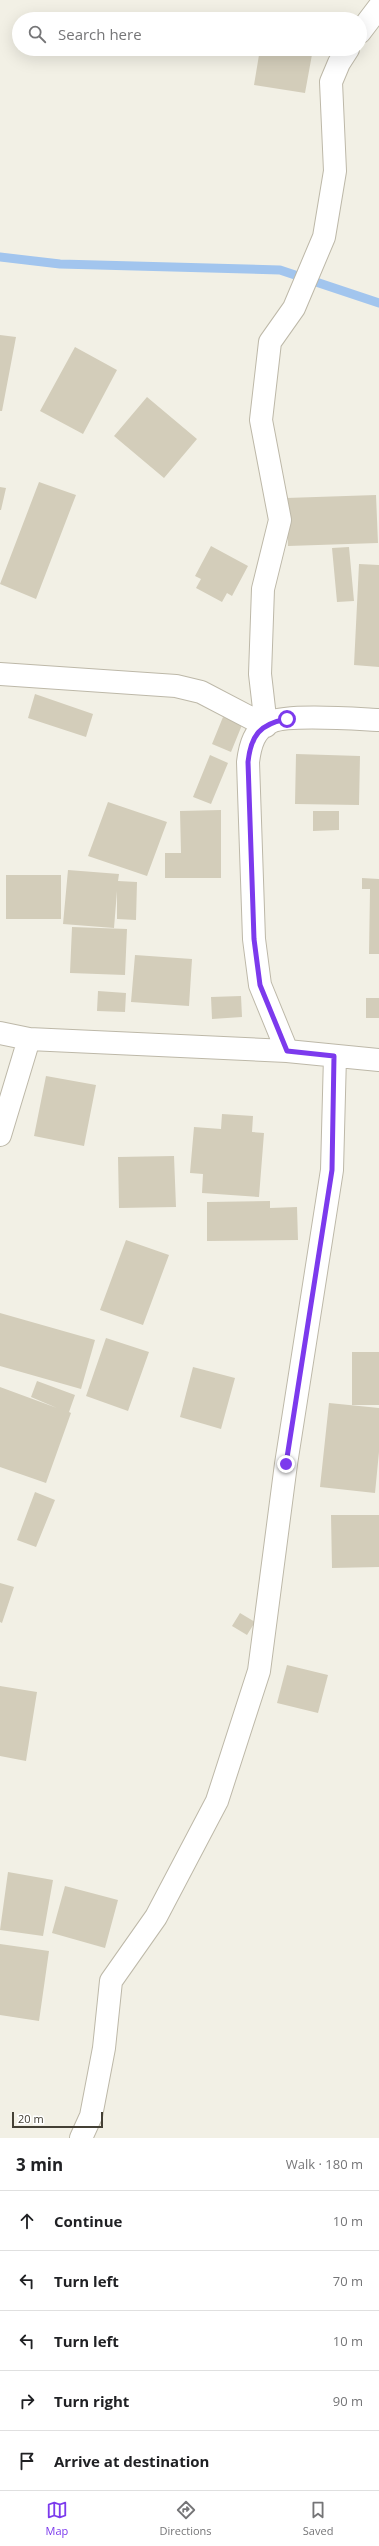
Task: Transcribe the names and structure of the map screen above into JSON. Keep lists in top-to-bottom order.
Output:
{
  "scale_bar": "20 m",
  "page": {
    "search": "Search here",
    "scale": "20 m",
    "heading": ["3 min", "Walk · 180 m"],
    "list": [
      ["Continue", "10 m"],
      ["Turn left", "70 m"],
      ["Turn left", "10 m"],
      ["Turn right", "90 m"],
      "Arrive at destination"
    ],
    "nav": ["Map", "Directions", "Saved"]
  }
}
